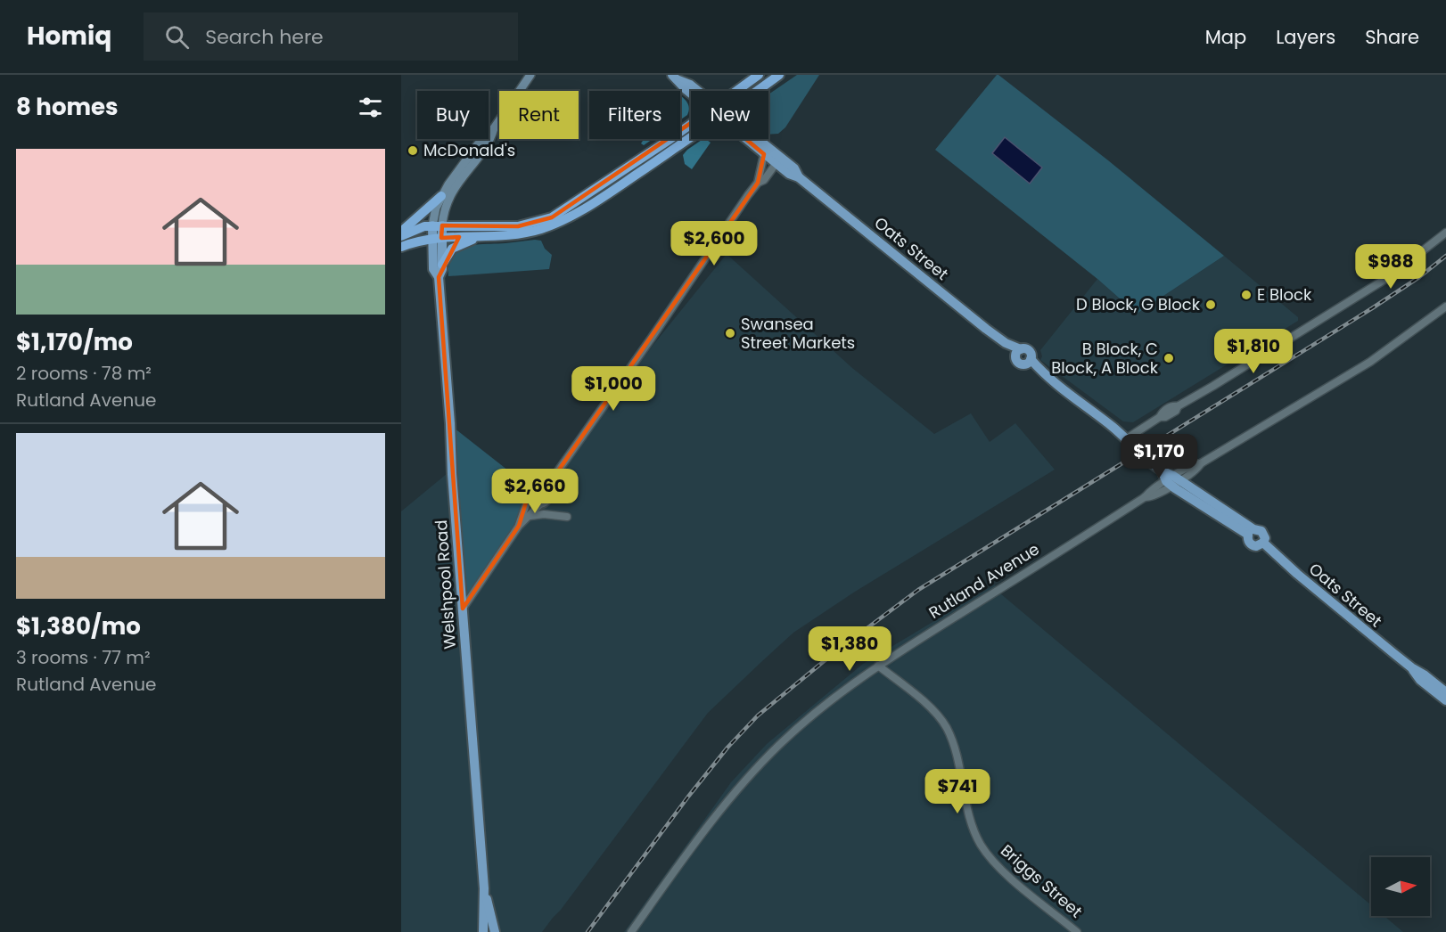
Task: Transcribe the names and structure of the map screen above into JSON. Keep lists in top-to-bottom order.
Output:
{
  "streets": {
    "main road": ["Oats Street", "Welshpool Road"],
    "street": ["Rutland Avenue", "Briggs Street"]
  },
  "crossings": [
    ["Rutland Avenue", "Briggs Street"]
  ],
  "places": [
    "McDonald's",
    "E Block",
    "D Block, G Block",
    "Swansea Street Markets",
    "B Block, C Block, A Block"
  ],
  "north": "right",
  "page": {
    "header": "Homiq",
    "search": "Search here",
    "nav": ["Map", "Layers", "Share"],
    "heading": "8 homes",
    "chip": [
      "Buy",
      "Rent",
      "Filters",
      "New"
    ],
    "list": [
      {
        "name": "$1,170/mo",
        "note": "2 rooms · 78 m² · Rutland Avenue"
      },
      {
        "name": "$1,380/mo",
        "note": "3 rooms · 77 m² · Rutland Avenue"
      }
    ],
    "price": [
      "$2,600",
      "$988",
      "$1,810",
      "$1,000",
      "$1,170",
      "$2,660",
      "$1,380",
      "$741"
    ]
  }
}
